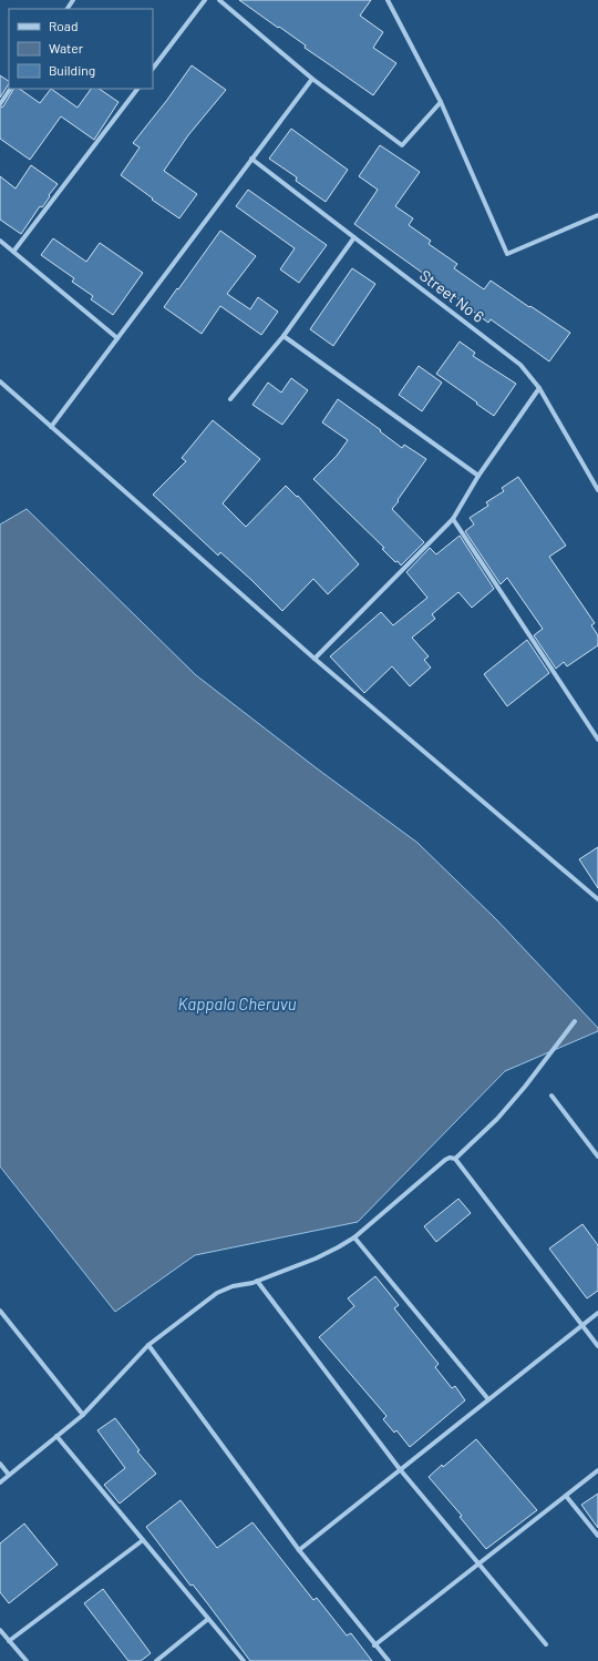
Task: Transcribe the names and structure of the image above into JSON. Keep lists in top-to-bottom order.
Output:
{
  "streets": {
    "street": ["Street No 6"]
  },
  "water": ["Kappala Cheruvu"],
  "legend": ["Road", "Water", "Building"]
}
